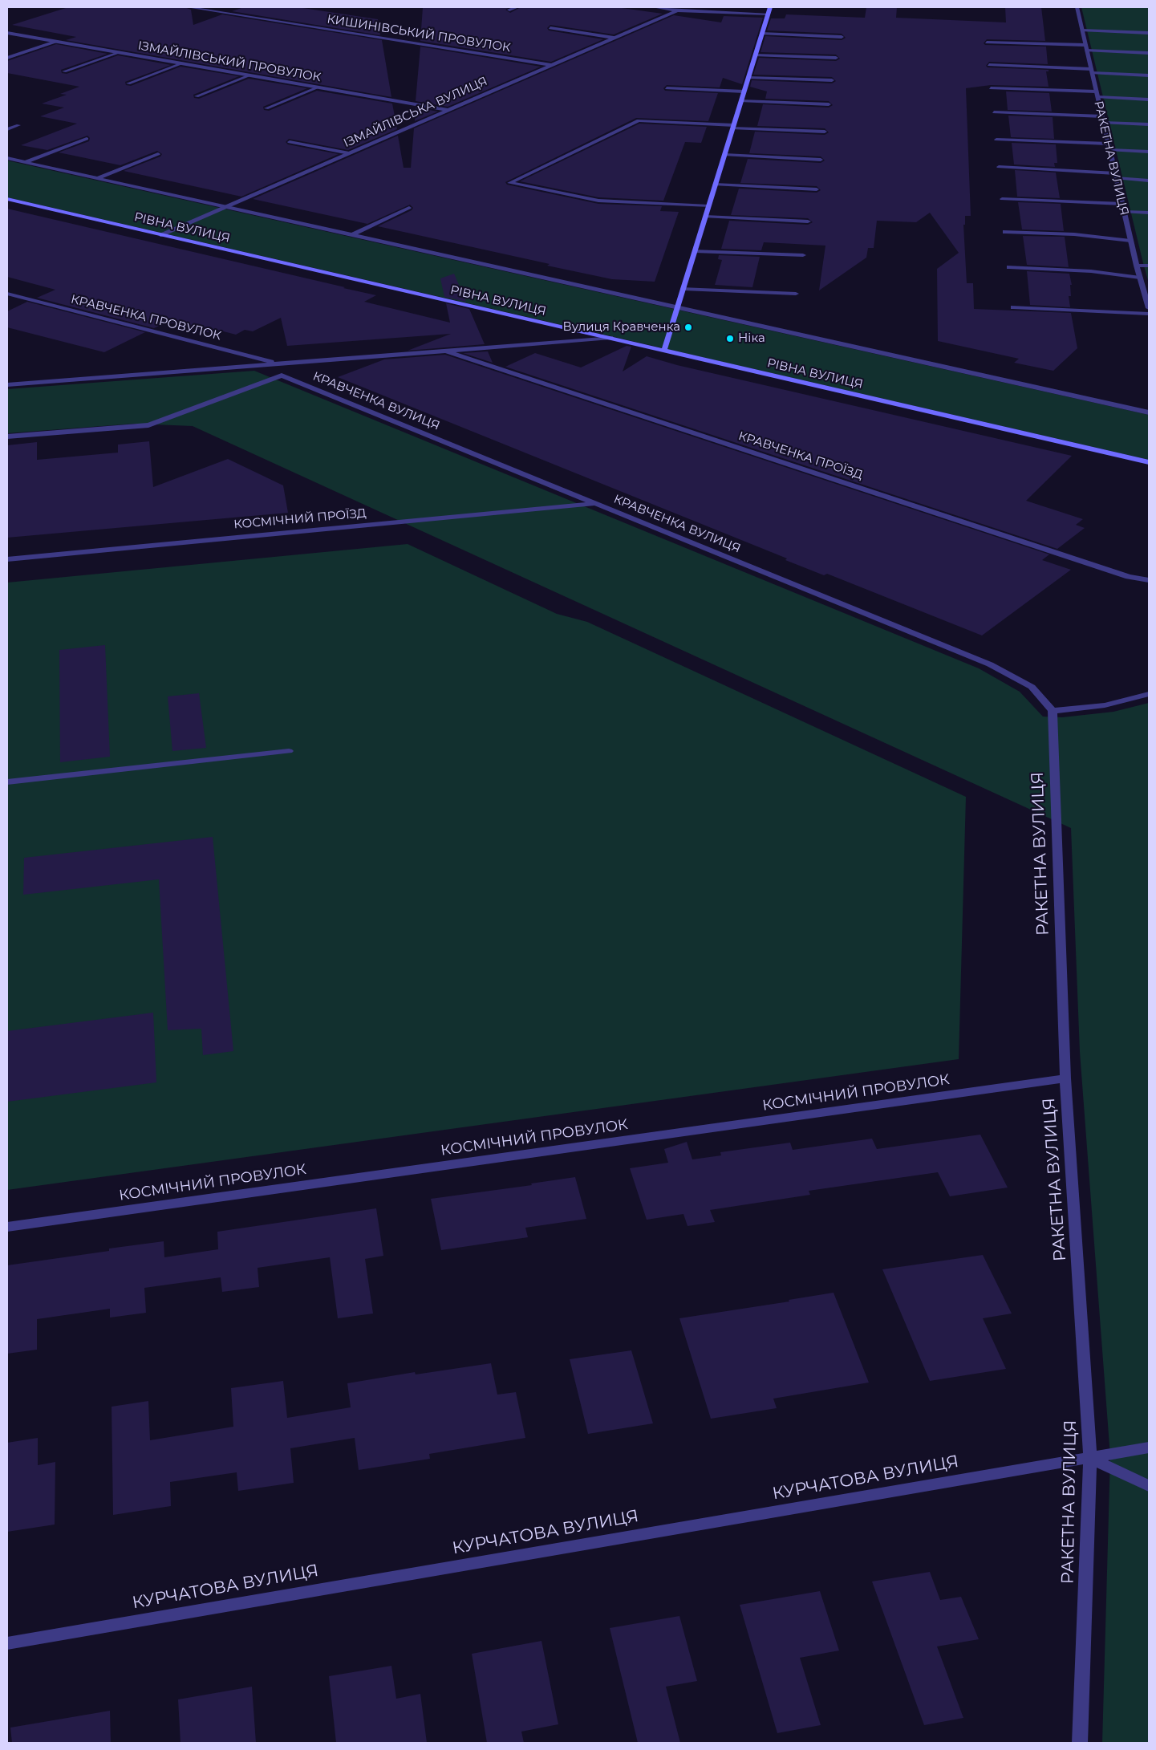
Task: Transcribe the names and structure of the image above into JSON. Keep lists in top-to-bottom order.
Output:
{
  "streets": {
    "street": [
      "КИШИНІВСЬКИЙ ПРОВУЛОК",
      "ІЗМАЙЛІВСЬКИЙ ПРОВУЛОК",
      "ІЗМАЙЛІВСЬКА ВУЛИЦЯ",
      "РАКЕТНА ВУЛИЦЯ",
      "РІВНА ВУЛИЦЯ",
      "КРАВЧЕНКА ПРОВУЛОК",
      "КРАВЧЕНКА ВУЛИЦЯ",
      "КРАВЧЕНКА ПРОЇЗД",
      "КОСМІЧНИЙ ПРОЇЗД",
      "КОСМІЧНИЙ ПРОВУЛОК",
      "КУРЧАТОВА ВУЛИЦЯ"
    ]
  },
  "crossings": [
    ["КИШИНІВСЬКИЙ ПРОВУЛОК", "ІЗМАЙЛІВСЬКА ВУЛИЦЯ"],
    ["ІЗМАЙЛІВСЬКИЙ ПРОВУЛОК", "ІЗМАЙЛІВСЬКА ВУЛИЦЯ"],
    ["ІЗМАЙЛІВСЬКА ВУЛИЦЯ", "РІВНА ВУЛИЦЯ"],
    ["РАКЕТНА ВУЛИЦЯ", "КРАВЧЕНКА ВУЛИЦЯ"],
    ["РАКЕТНА ВУЛИЦЯ", "КОСМІЧНИЙ ПРОВУЛОК"],
    ["РАКЕТНА ВУЛИЦЯ", "КУРЧАТОВА ВУЛИЦЯ"],
    ["РІВНА ВУЛИЦЯ", "КРАВЧЕНКА ВУЛИЦЯ"],
    ["КРАВЧЕНКА ПРОВУЛОК", "КРАВЧЕНКА ВУЛИЦЯ"],
    ["КРАВЧЕНКА ВУЛИЦЯ", "КРАВЧЕНКА ПРОЇЗД"],
    ["КРАВЧЕНКА ВУЛИЦЯ", "КОСМІЧНИЙ ПРОЇЗД"]
  ],
  "places": ["Вулиця Кравченка", "Ніка"]
}
